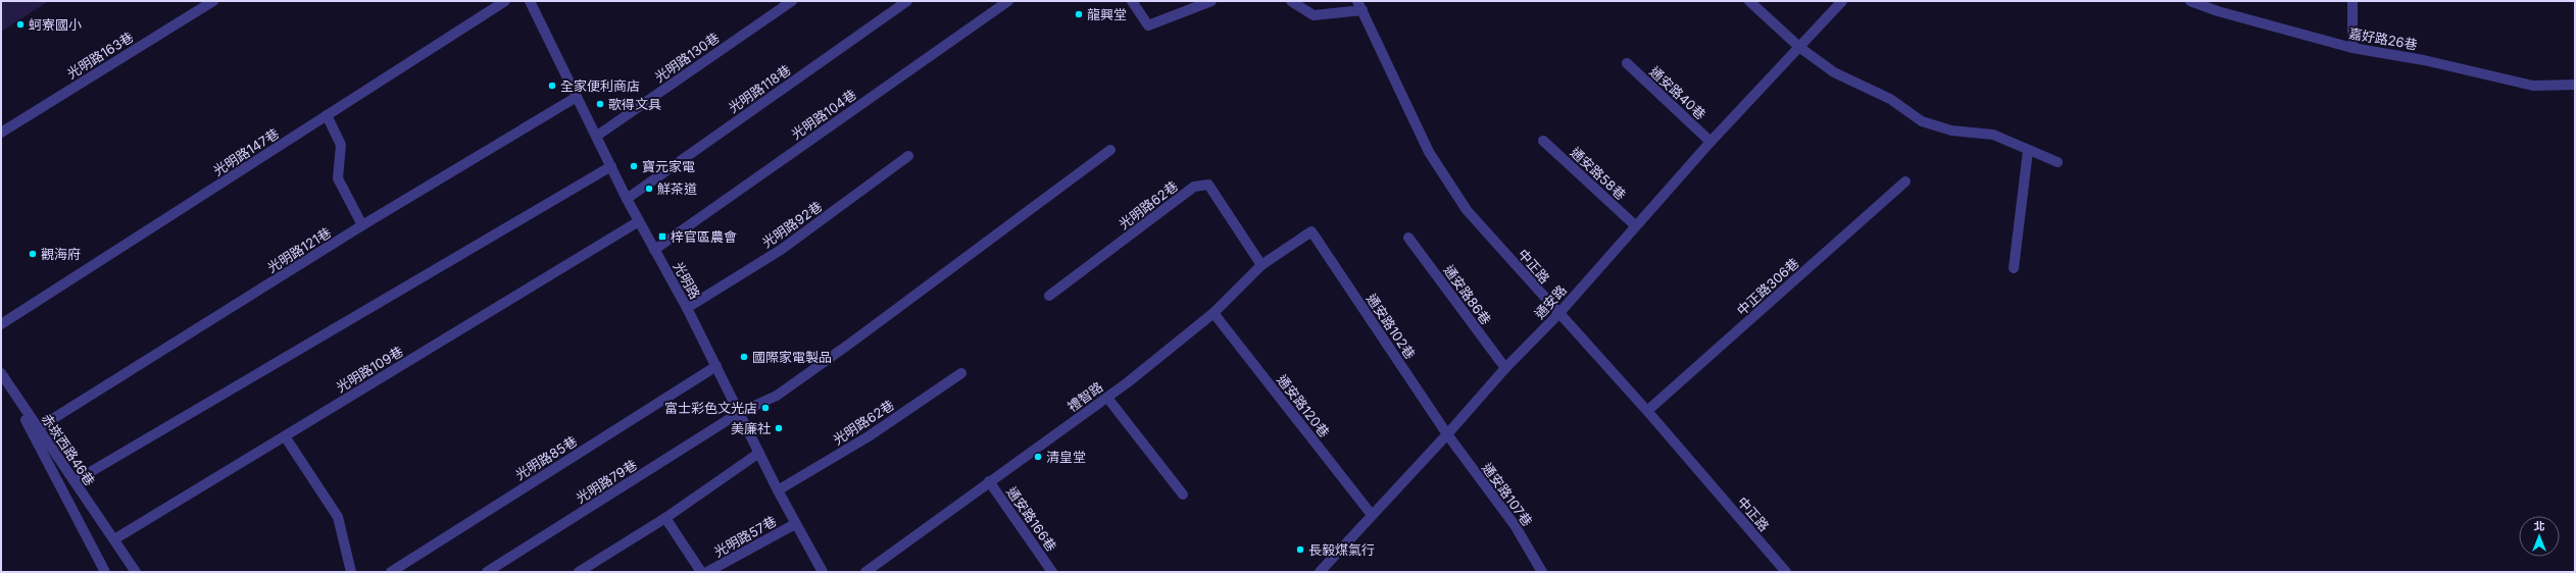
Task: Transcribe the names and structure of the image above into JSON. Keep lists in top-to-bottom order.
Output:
{
  "streets": {
    "street": [
      "嘉好路26巷",
      "光明路163巷",
      "光明路130巷",
      "光明路118巷",
      "通安路40巷",
      "光明路104巷",
      "光明路147巷",
      "通安路58巷",
      "光明路62巷",
      "光明路92巷",
      "光明路121巷",
      "中正路",
      "光明路",
      "中正路306巷",
      "通安路86巷",
      "通安路",
      "通安路102巷",
      "光明路109巷",
      "禮智路",
      "通安路120巷",
      "赤崁西路46巷",
      "光明路85巷",
      "光明路79巷",
      "通安路107巷",
      "通安路166巷",
      "光明路57巷"
    ]
  },
  "crossings": [
    ["光明路130巷", "光明路"],
    ["光明路118巷", "光明路"],
    ["通安路40巷", "通安路"],
    ["光明路104巷", "光明路"],
    ["通安路58巷", "通安路"],
    ["光明路62巷", "光明路"],
    ["光明路62巷", "禮智路"],
    ["光明路92巷", "光明路"],
    ["光明路121巷", "光明路"],
    ["光明路121巷", "赤崁西路46巷"],
    ["中正路", "中正路306巷"],
    ["中正路", "通安路"],
    ["光明路", "光明路109巷"],
    ["光明路", "光明路85巷"],
    ["光明路", "光明路79巷"],
    ["光明路", "光明路57巷"],
    ["通安路86巷", "通安路"],
    ["通安路", "通安路102巷"],
    ["通安路", "通安路120巷"],
    ["通安路", "通安路107巷"],
    ["通安路102巷", "禮智路"],
    ["通安路102巷", "通安路107巷"],
    ["光明路109巷", "赤崁西路46巷"],
    ["禮智路", "通安路120巷"],
    ["禮智路", "通安路166巷"]
  ],
  "places": {
    "other": [
      "龍興堂",
      "蚵寮國小",
      "全家便利商店",
      "歌得文具",
      "寶元家電",
      "鮮茶道",
      "觀海府",
      "國際家電製品",
      "富士彩色文光店",
      "美廉社",
      "清皇堂",
      "長毅煤氣行"
    ],
    "transit": ["梓官區農會"]
  },
  "north": "top"
}
